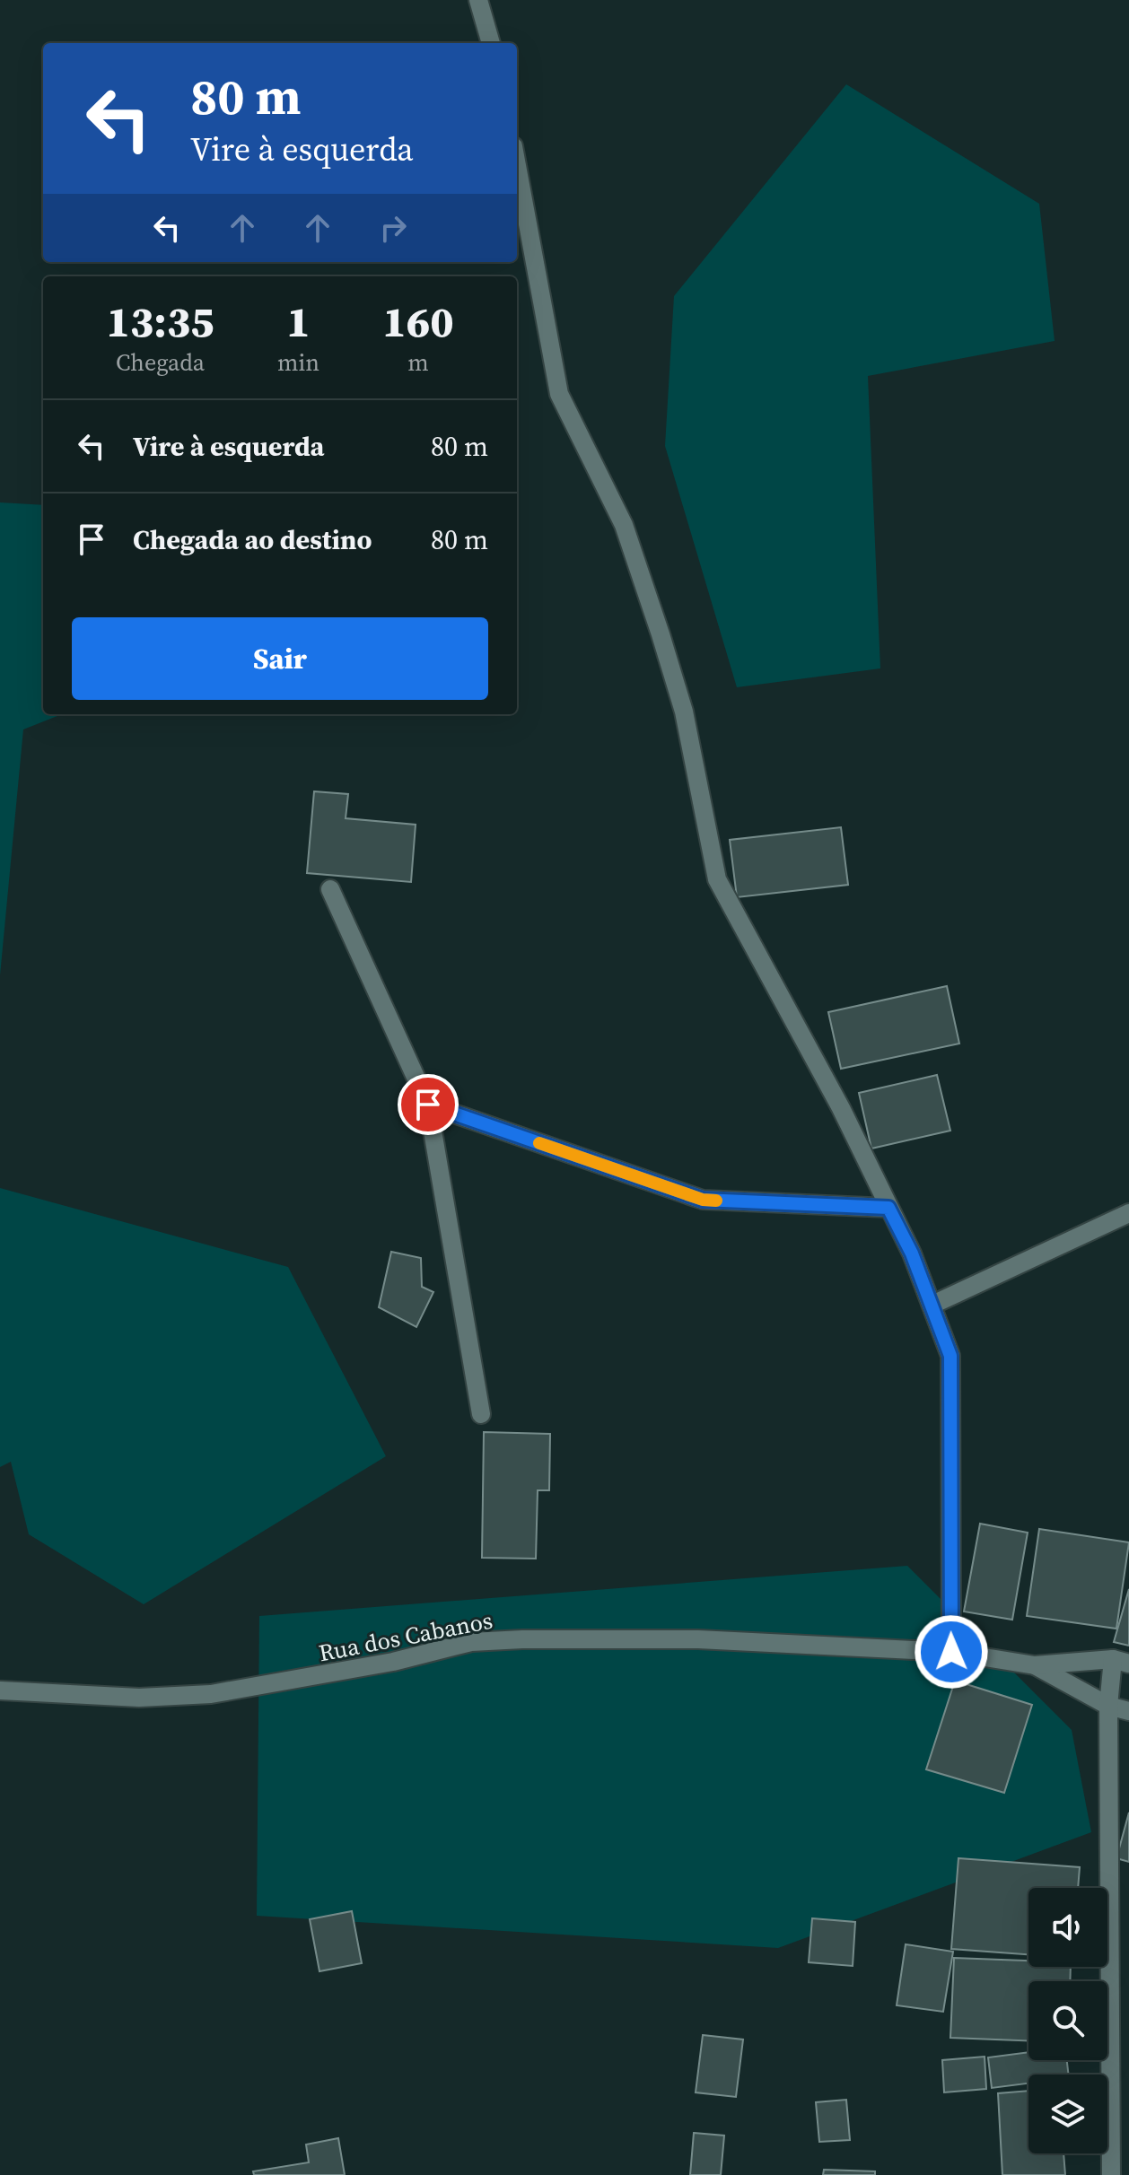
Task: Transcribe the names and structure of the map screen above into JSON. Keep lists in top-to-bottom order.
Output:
{
  "streets": {
    "street": ["Rua dos Cabanos"]
  },
  "page": {
    "turn": ["80 m", "Vire à esquerda"],
    "eta": [
      "13:35",
      "Chegada",
      "1",
      "min",
      "160",
      "m"
    ],
    "list": [
      {
        "name": "Vire à esquerda",
        "value": "80 m"
      },
      {
        "name": "Chegada ao destino",
        "value": "80 m"
      }
    ],
    "buttons": "Sair"
  }
}
